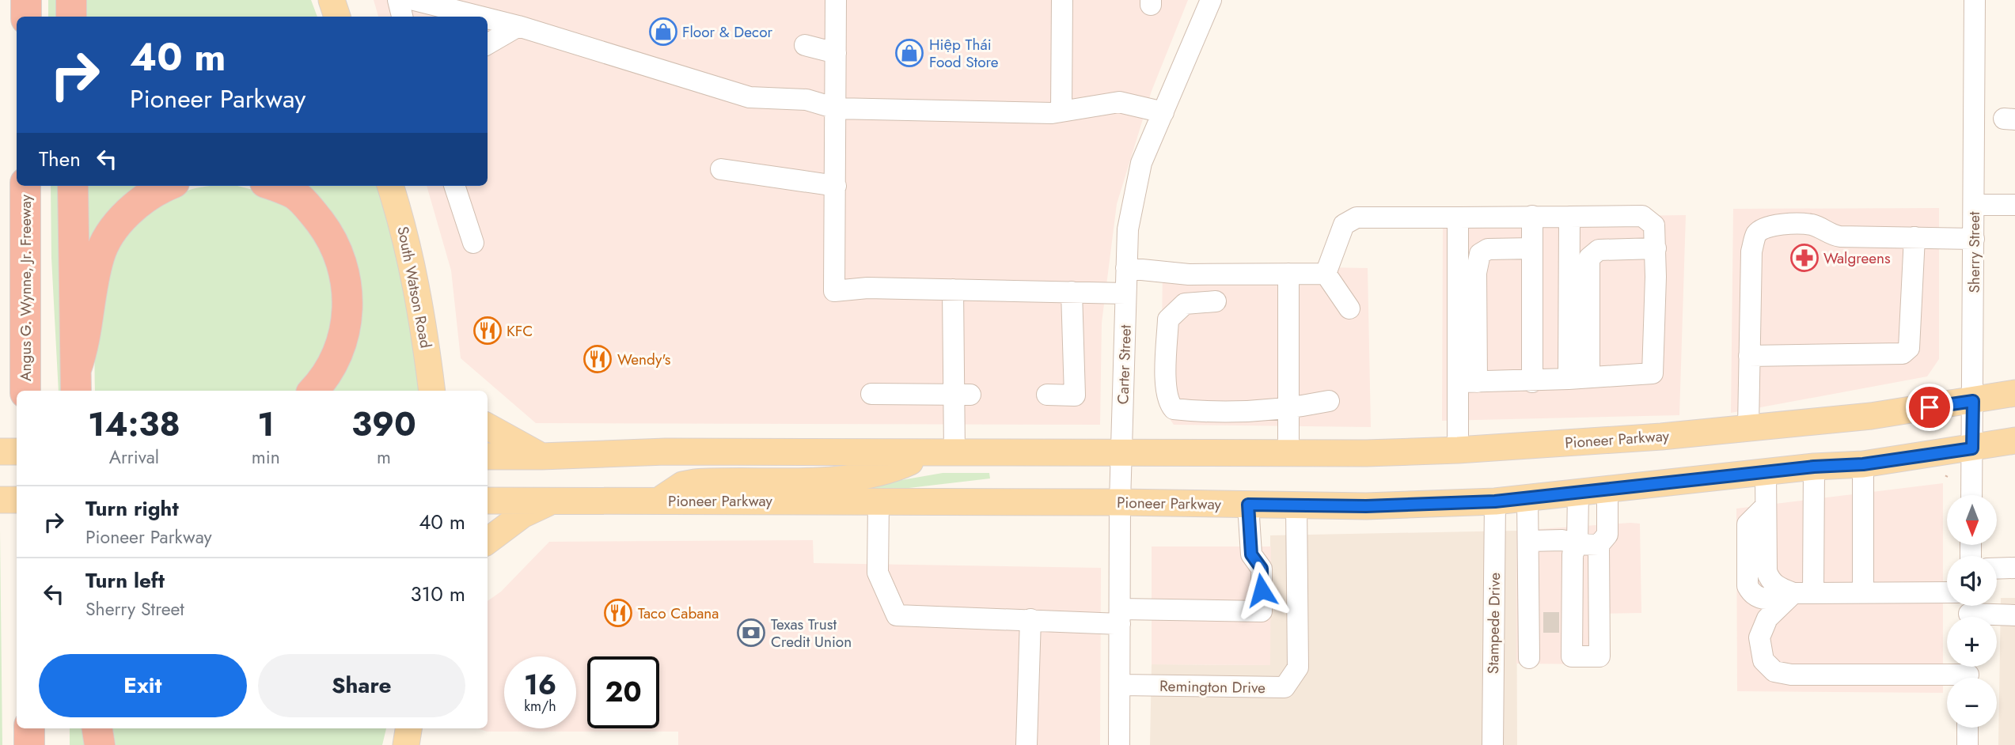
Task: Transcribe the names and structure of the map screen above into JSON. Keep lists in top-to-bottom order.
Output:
{
  "streets": {
    "highway": ["Angus G. Wynne, Jr. Freeway"],
    "main road": ["South Watson Road", "Pioneer Parkway"],
    "street": [
      "Sherry Street",
      "Carter Street",
      "Stampede Drive",
      "Remington Drive"
    ]
  },
  "crossings": [
    ["Sherry Street", "Pioneer Parkway"],
    ["Carter Street", "Pioneer Parkway"],
    ["Carter Street", "Remington Drive"],
    ["Pioneer Parkway", "Stampede Drive"],
    ["Pioneer Parkway", "Remington Drive"]
  ],
  "places": {
    "shop": ["Floor & Decor", "Hiệp Thái Food Store"],
    "pharmacy": ["Walgreens"],
    "restaurant": ["KFC", "Wendy's", "Taco Cabana"],
    "bank": ["Texas Trust Credit Union"]
  },
  "north": "bottom",
  "page": {
    "turn": ["40 m", "Pioneer Parkway"],
    "then": "Then",
    "eta": [
      "14:38",
      "Arrival",
      "1",
      "min",
      "390",
      "m"
    ],
    "list": [
      {
        "name": "Turn right",
        "note": "Pioneer Parkway",
        "value": "40 m"
      },
      {
        "name": "Turn left",
        "note": "Sherry Street",
        "value": "310 m"
      }
    ],
    "map_buttons": ["+", "−"],
    "buttons": ["Exit", "Share"],
    "speed": "16 km/h",
    "limit": "20"
  }
}
